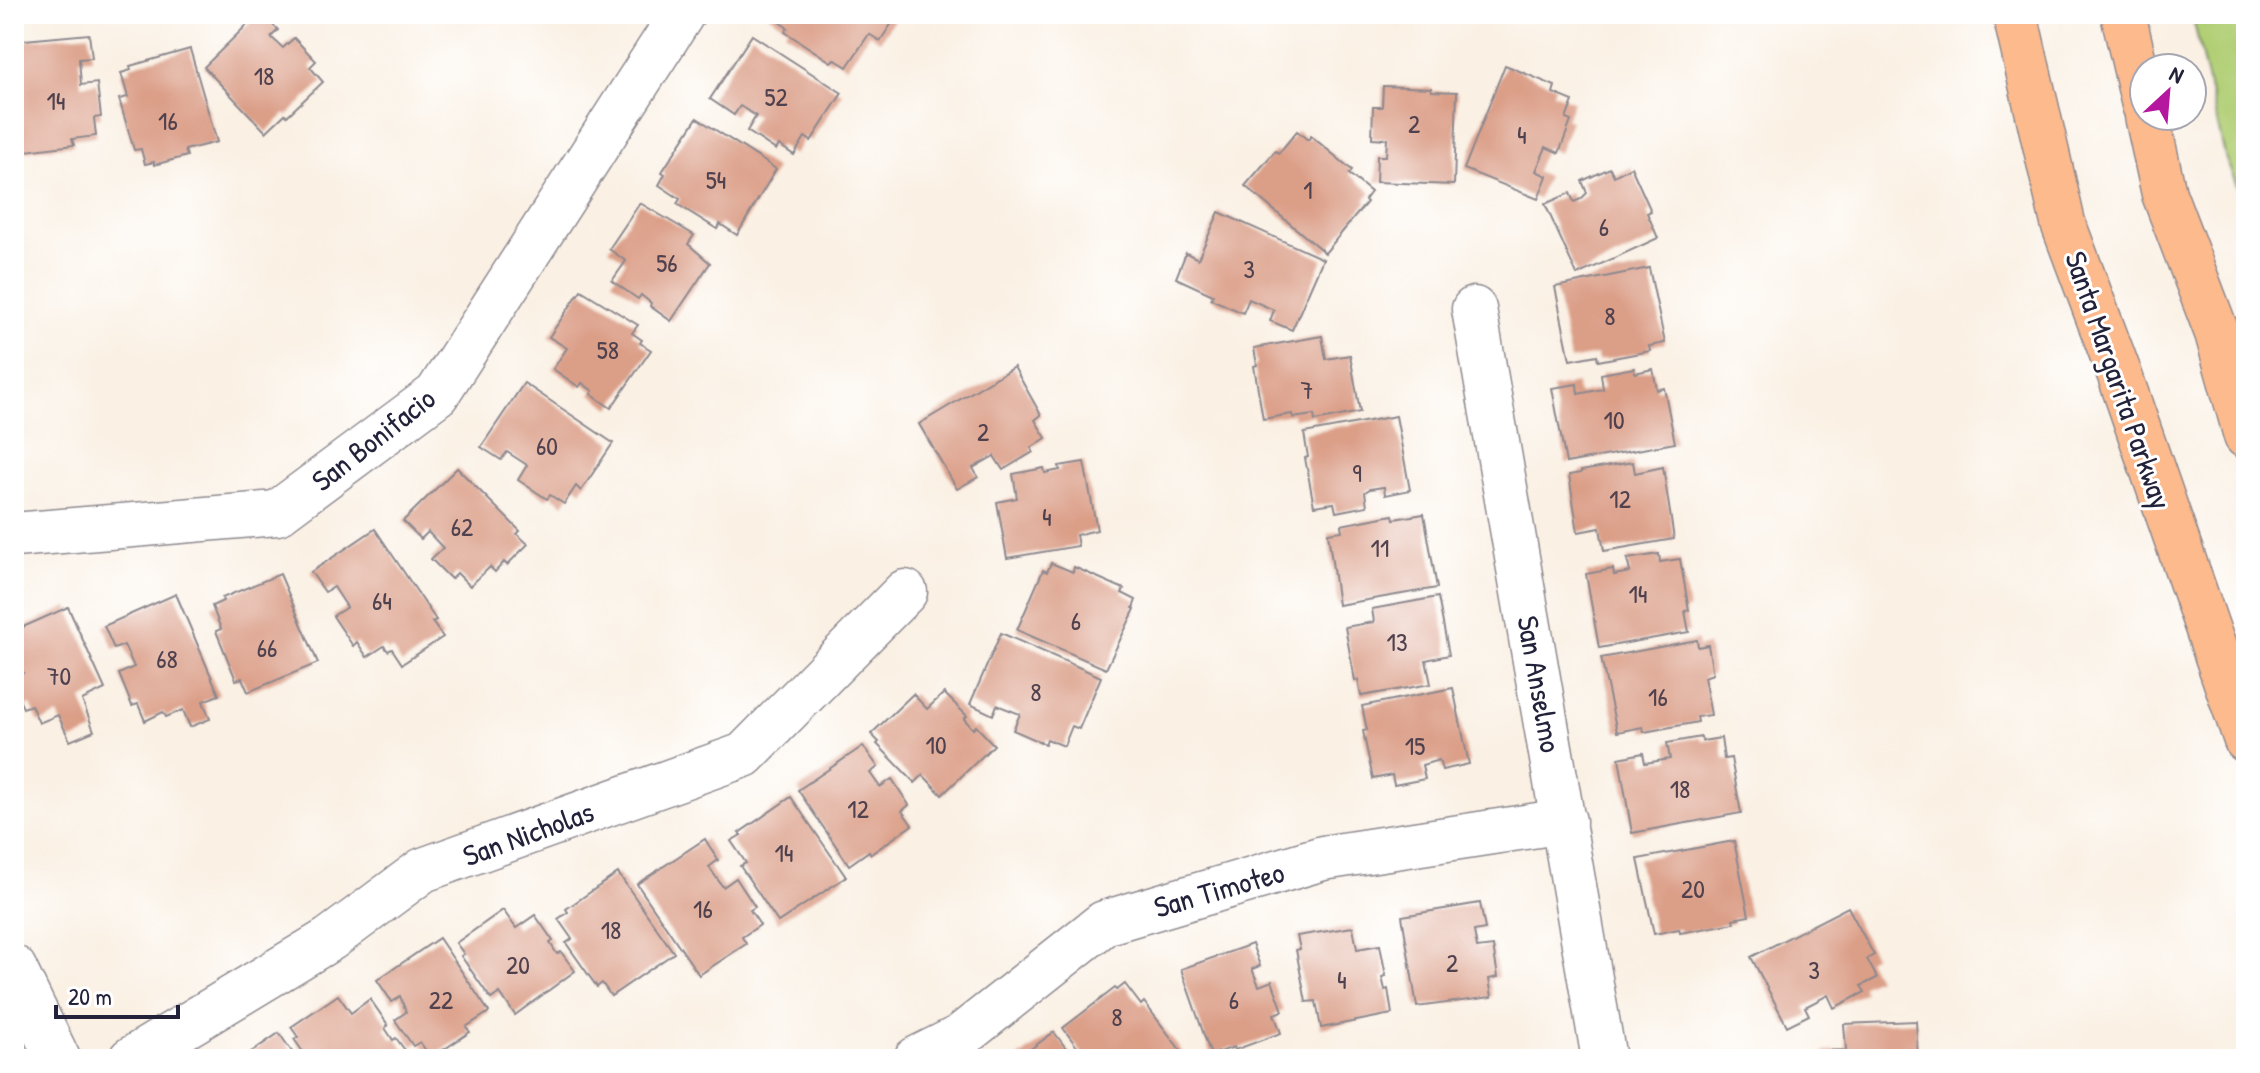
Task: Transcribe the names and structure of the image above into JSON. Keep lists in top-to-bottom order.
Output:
{
  "streets": {
    "main road": ["Santa Margarita Parkway"],
    "street": [
      "San Bonifacio",
      "San Anselmo",
      "San Nicholas",
      "San Timoteo"
    ]
  },
  "crossings": [
    ["San Anselmo", "San Timoteo"]
  ],
  "house_numbers": [
    "18",
    "52",
    "14",
    "16",
    "2",
    "4",
    "54",
    "1",
    "6",
    "56",
    "3",
    "8",
    "58",
    "7",
    "10",
    "2",
    "60",
    "9",
    "12",
    "4",
    "62",
    "11",
    "14",
    "64",
    "6",
    "13",
    "66",
    "68",
    "70",
    "8",
    "16",
    "10",
    "15",
    "18",
    "12",
    "14",
    "20",
    "16",
    "18",
    "2",
    "20",
    "3",
    "4",
    "22",
    "6",
    "8"
  ],
  "scale_bar": "20 m",
  "north": "top right"
}
